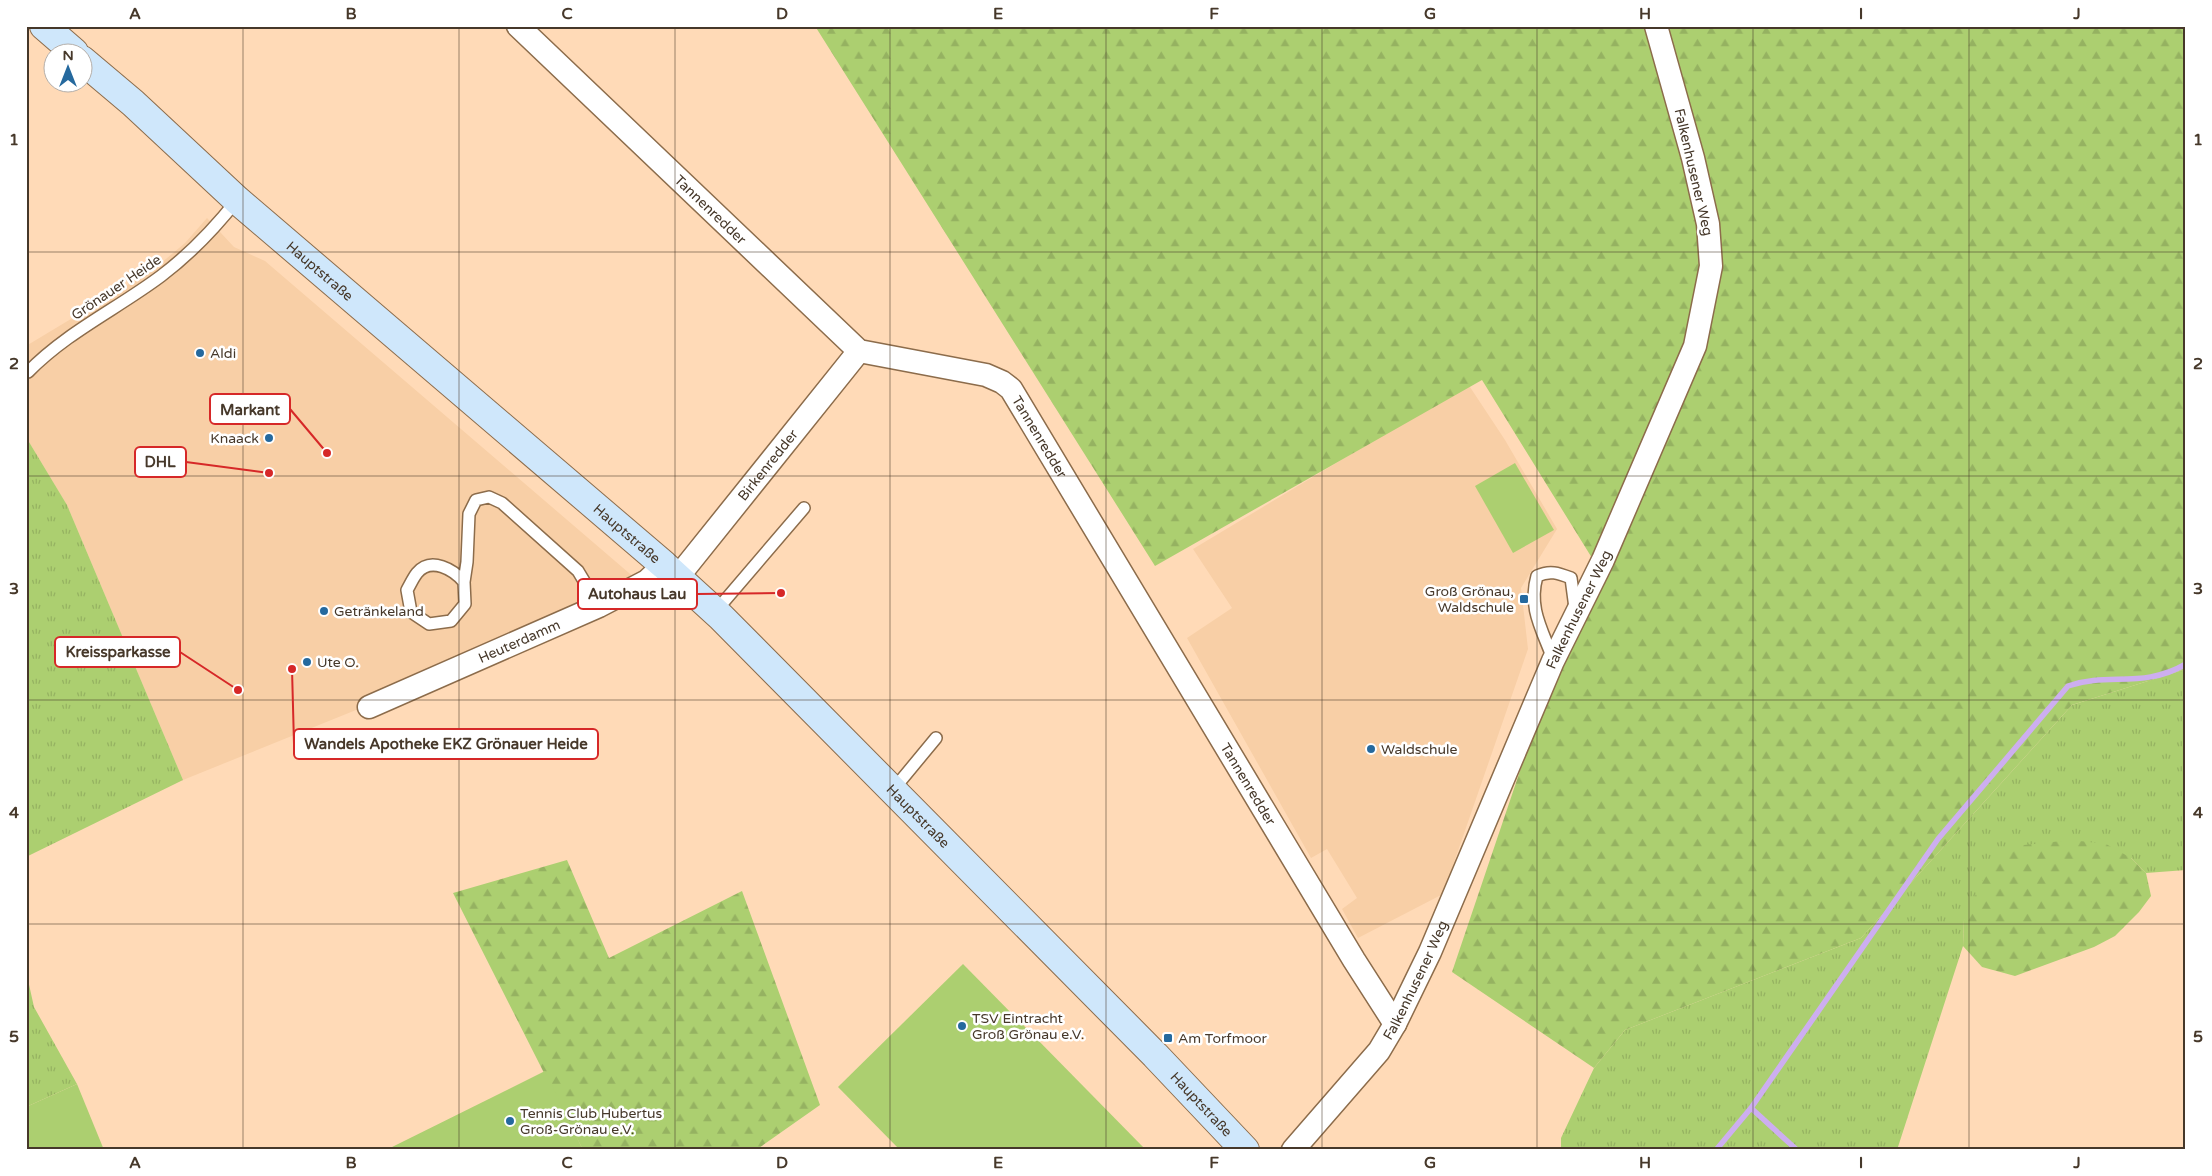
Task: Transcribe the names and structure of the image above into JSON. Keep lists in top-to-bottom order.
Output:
{
  "streets": {
    "main road": ["Hauptstraße"],
    "street": [
      "Falkenhusener Weg",
      "Tannenredder",
      "Birkenredder",
      "Heuterdamm"
    ],
    "lane": ["Grönauer Heide"]
  },
  "crossings": [
    ["Falkenhusener Weg", "Tannenredder"],
    ["Tannenredder", "Birkenredder"],
    ["Hauptstraße", "Grönauer Heide"],
    ["Hauptstraße", "Birkenredder"],
    ["Hauptstraße", "Heuterdamm"],
    ["Birkenredder", "Heuterdamm"]
  ],
  "places": {
    "other": [
      "Aldi",
      "Knaack",
      "Markant",
      "DHL",
      "Autohaus Lau",
      "Getränkeland",
      "Ute O.",
      "Wandels Apotheke EKZ Grönauer Heide",
      "Kreissparkasse",
      "Waldschule",
      "TSV Eintracht Groß Grönau e.V.",
      "Tennis Club Hubertus Groß-Grönau e.V."
    ],
    "transit": ["Groß Grönau, Waldschule", "Am Torfmoor"]
  },
  "north": "top",
  "grid": {
    "columns": [
      "A",
      "B",
      "C",
      "D",
      "E",
      "F",
      "G",
      "H",
      "I",
      "J"
    ],
    "rows": [
      "1",
      "2",
      "3",
      "4",
      "5"
    ]
  }
}
